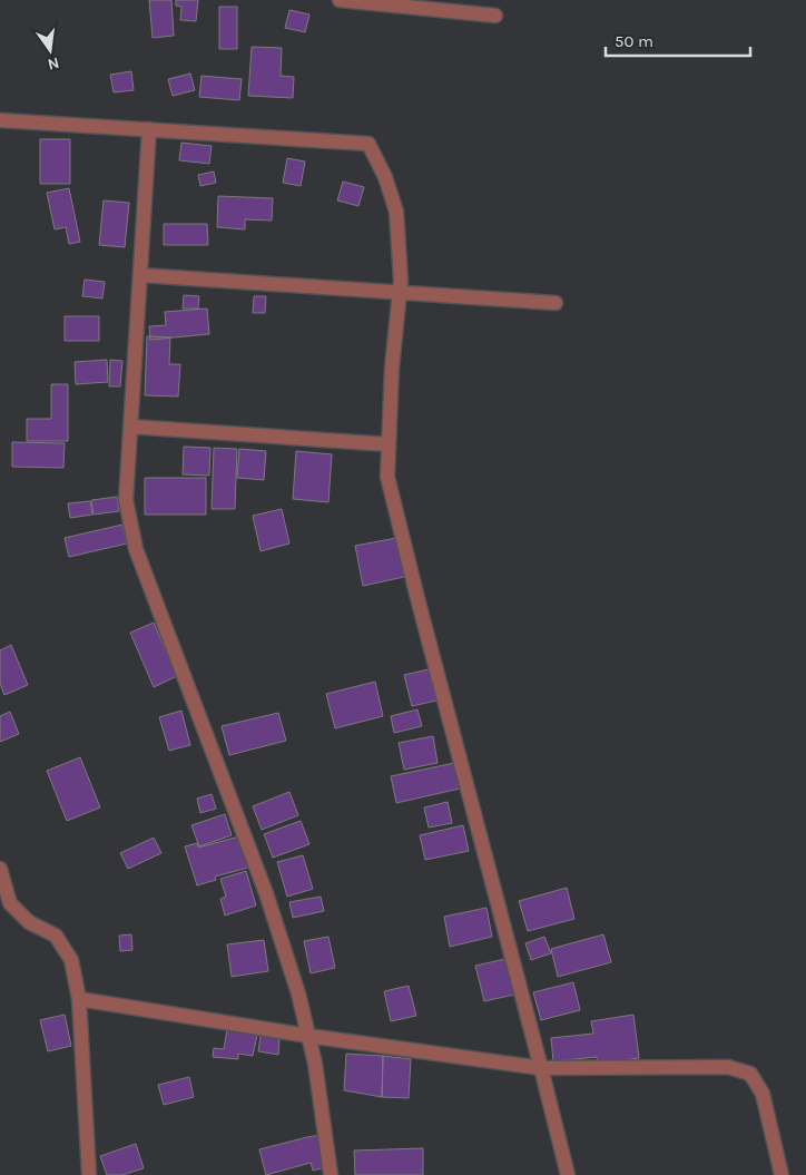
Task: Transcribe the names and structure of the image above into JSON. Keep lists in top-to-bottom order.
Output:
{
  "scale_bar": "50 m",
  "north": "bottom"
}
